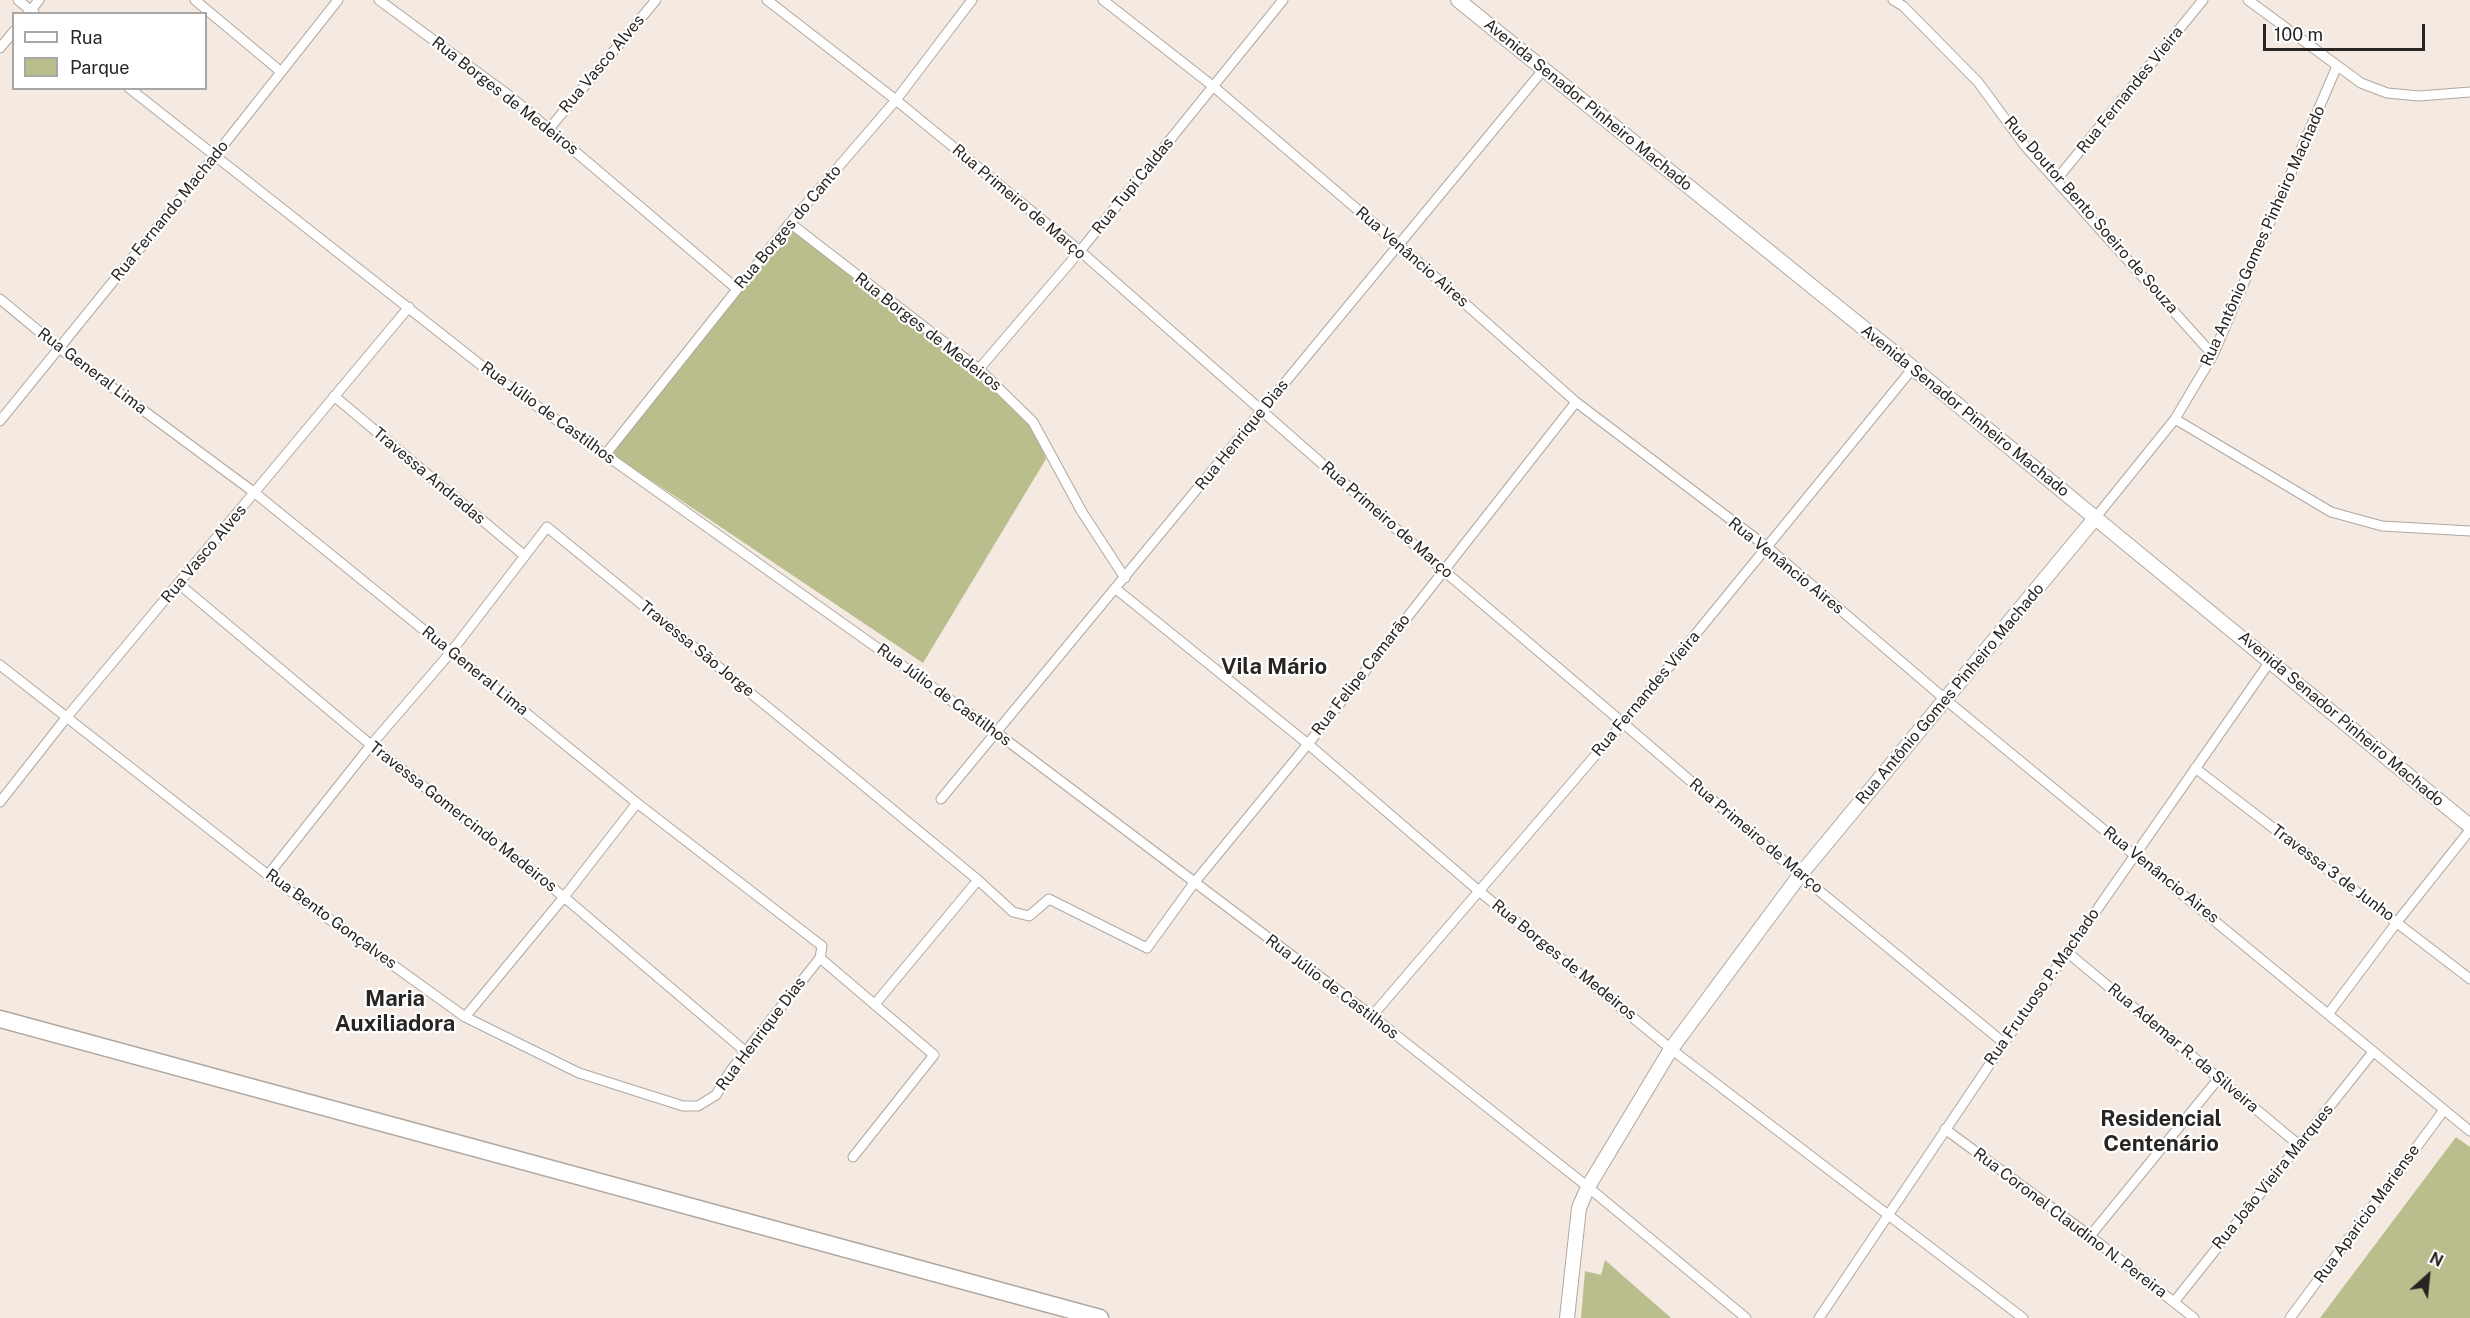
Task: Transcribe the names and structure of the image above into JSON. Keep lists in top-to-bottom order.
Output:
{
  "streets": {
    "main road": ["Avenida Senador Pinheiro Machado", "Rua Antônio Gomes Pinheiro Machado"],
    "street": [
      "Rua Vasco Alves",
      "Rua Fernandes Vieira",
      "Rua Borges de Medeiros",
      "Rua Tupi Caldas",
      "Rua Primeiro de Março",
      "Rua Fernando Machado",
      "Rua Doutor Bento Soeiro de Souza",
      "Rua Borges do Canto",
      "Rua Venâncio Aires",
      "Rua General Lima",
      "Rua Júlio de Castilhos",
      "Rua Henrique Dias",
      "Travessa Andradas",
      "Travessa São Jorge",
      "Rua Felipe Camarão",
      "Travessa Gomercindo Medeiros",
      "Travessa 3 de Junho",
      "Rua Bento Gonçalves",
      "Rua Frutuoso P. Machado",
      "Rua Ademar R. da Silveira",
      "Rua João Vieira Marques",
      "Rua Aparicio Mariense",
      "Rua Coronel Claudino N. Pereira"
    ]
  },
  "crossings": [
    ["Rua Vasco Alves", "Rua Borges de Medeiros"],
    ["Rua Vasco Alves", "Rua General Lima"],
    ["Rua Vasco Alves", "Rua Júlio de Castilhos"],
    ["Rua Vasco Alves", "Travessa Andradas"],
    ["Rua Vasco Alves", "Travessa Gomercindo Medeiros"],
    ["Rua Vasco Alves", "Rua Bento Gonçalves"],
    ["Rua Fernandes Vieira", "Rua Borges de Medeiros"],
    ["Rua Fernandes Vieira", "Avenida Senador Pinheiro Machado"],
    ["Rua Fernandes Vieira", "Rua Primeiro de Março"],
    ["Rua Fernandes Vieira", "Rua Doutor Bento Soeiro de Souza"],
    ["Rua Fernandes Vieira", "Rua Venâncio Aires"],
    ["Rua Fernandes Vieira", "Rua Júlio de Castilhos"],
    ["Rua Borges de Medeiros", "Rua Tupi Caldas"],
    ["Rua Borges de Medeiros", "Rua Borges do Canto"],
    ["Rua Borges de Medeiros", "Rua Antônio Gomes Pinheiro Machado"],
    ["Rua Borges de Medeiros", "Rua Henrique Dias"],
    ["Rua Borges de Medeiros", "Rua Felipe Camarão"],
    ["Rua Borges de Medeiros", "Rua Frutuoso P. Machado"],
    ["Avenida Senador Pinheiro Machado", "Rua Antônio Gomes Pinheiro Machado"],
    ["Avenida Senador Pinheiro Machado", "Rua Henrique Dias"],
    ["Avenida Senador Pinheiro Machado", "Rua Frutuoso P. Machado"],
    ["Rua Tupi Caldas", "Rua Primeiro de Março"],
    ["Rua Tupi Caldas", "Rua Venâncio Aires"],
    ["Rua Primeiro de Março", "Rua Borges do Canto"],
    ["Rua Primeiro de Março", "Rua Antônio Gomes Pinheiro Machado"],
    ["Rua Primeiro de Março", "Rua Henrique Dias"],
    ["Rua Primeiro de Março", "Rua Felipe Camarão"],
    ["Rua Primeiro de Março", "Rua Frutuoso P. Machado"],
    ["Rua Fernando Machado", "Rua General Lima"],
    ["Rua Fernando Machado", "Rua Júlio de Castilhos"],
    ["Rua Doutor Bento Soeiro de Souza", "Rua Antônio Gomes Pinheiro Machado"],
    ["Rua Borges do Canto", "Rua Júlio de Castilhos"],
    ["Rua Antônio Gomes Pinheiro Machado", "Rua Venâncio Aires"],
    ["Rua Antônio Gomes Pinheiro Machado", "Rua Júlio de Castilhos"],
    ["Rua Venâncio Aires", "Rua Henrique Dias"],
    ["Rua Venâncio Aires", "Rua Felipe Camarão"],
    ["Rua Venâncio Aires", "Rua Frutuoso P. Machado"],
    ["Rua Venâncio Aires", "Rua João Vieira Marques"],
    ["Rua Venâncio Aires", "Rua Aparicio Mariense"],
    ["Rua General Lima", "Rua Henrique Dias"],
    ["Rua Júlio de Castilhos", "Rua Henrique Dias"],
    ["Rua Júlio de Castilhos", "Rua Felipe Camarão"],
    ["Rua Henrique Dias", "Travessa Gomercindo Medeiros"],
    ["Rua Henrique Dias", "Rua Bento Gonçalves"],
    ["Travessa Andradas", "Travessa São Jorge"],
    ["Travessa São Jorge", "Rua Felipe Camarão"],
    ["Travessa 3 de Junho", "Rua Frutuoso P. Machado"],
    ["Rua Frutuoso P. Machado", "Rua Ademar R. da Silveira"],
    ["Rua Frutuoso P. Machado", "Rua Coronel Claudino N. Pereira"],
    ["Rua Ademar R. da Silveira", "Rua João Vieira Marques"],
    ["Rua João Vieira Marques", "Rua Coronel Claudino N. Pereira"]
  ],
  "districts": ["Vila Mário", "Maria Auxiliadora", "Residencial Centenário"],
  "legend": ["Rua", "Parque"],
  "scale_bar": "100 m",
  "north": "top right"
}
